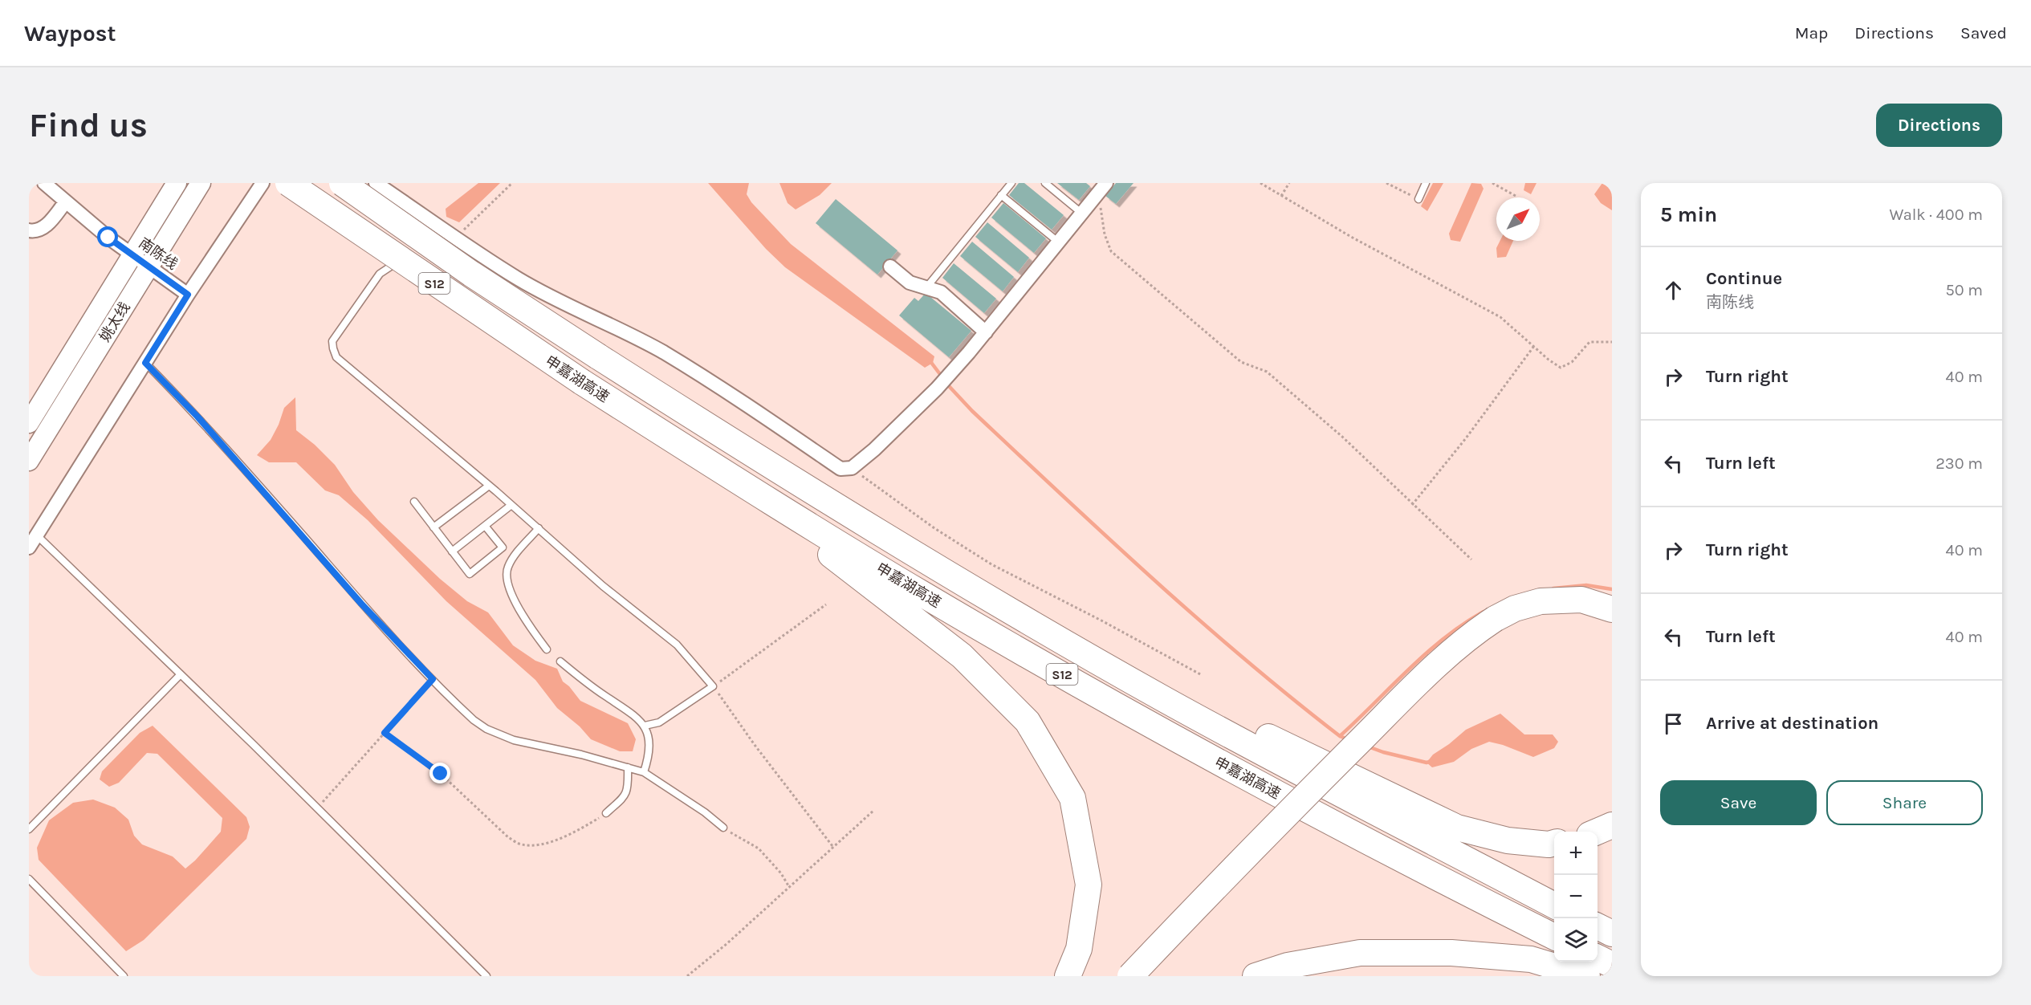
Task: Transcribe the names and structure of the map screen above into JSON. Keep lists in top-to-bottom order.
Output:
{
  "streets": {
    "highway": ["S12", "申嘉湖高速"],
    "main road": ["姚太线"],
    "street": ["南陈线"]
  },
  "crossings": [
    ["南陈线", "姚太线"]
  ],
  "north": "top right",
  "page": {
    "header": "Waypost",
    "nav": ["Map", "Directions", "Saved"],
    "buttons": [
      "Directions",
      ["Save", "Share"]
    ],
    "title": "Find us",
    "heading": ["5 min", "Walk · 400 m"],
    "list": [
      ["Continue", "南陈线", "50 m"],
      ["Turn right", "40 m"],
      ["Turn left", "230 m"],
      ["Turn right", "40 m"],
      ["Turn left", "40 m"],
      "Arrive at destination"
    ],
    "map_buttons": ["+", "−"]
  }
}
